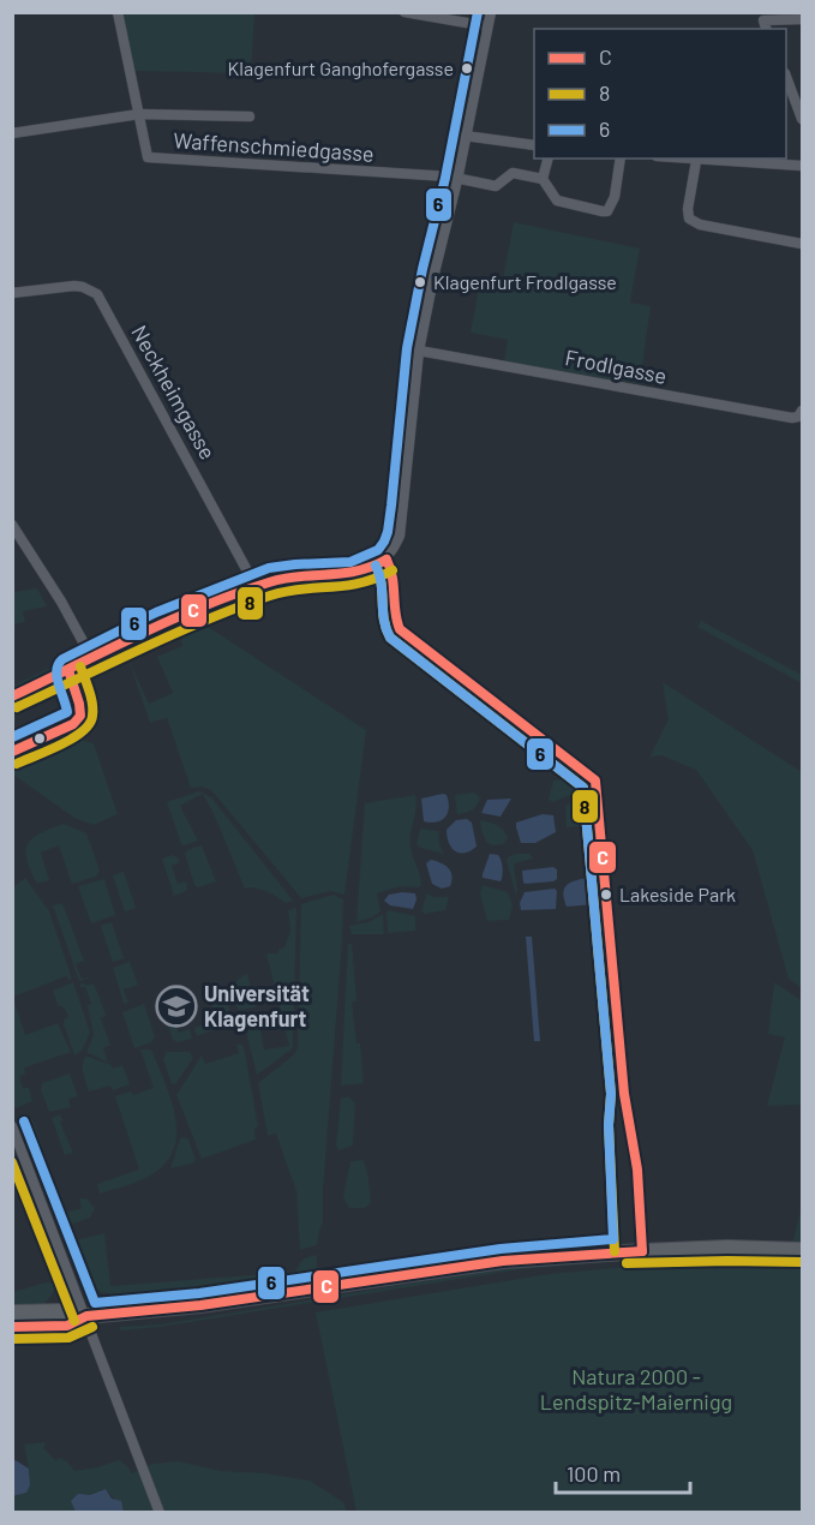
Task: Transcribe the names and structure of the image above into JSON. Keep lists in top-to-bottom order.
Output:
{
  "streets": {
    "street": ["Waffenschmiedgasse", "Frodlgasse", "Neckheimgasse"]
  },
  "parks": ["Natura 2000 - Lendspitz-Maiernigg"],
  "places": {
    "other": ["Klagenfurt Ganghofergasse", "Klagenfurt Frodlgasse", "Lakeside Park"],
    "school or university": ["Universität Klagenfurt"]
  },
  "lines": ["transit line 6", "transit line C", "transit line 8"],
  "legend": ["C", "8", "6"],
  "scale_bar": "100 m"
}
